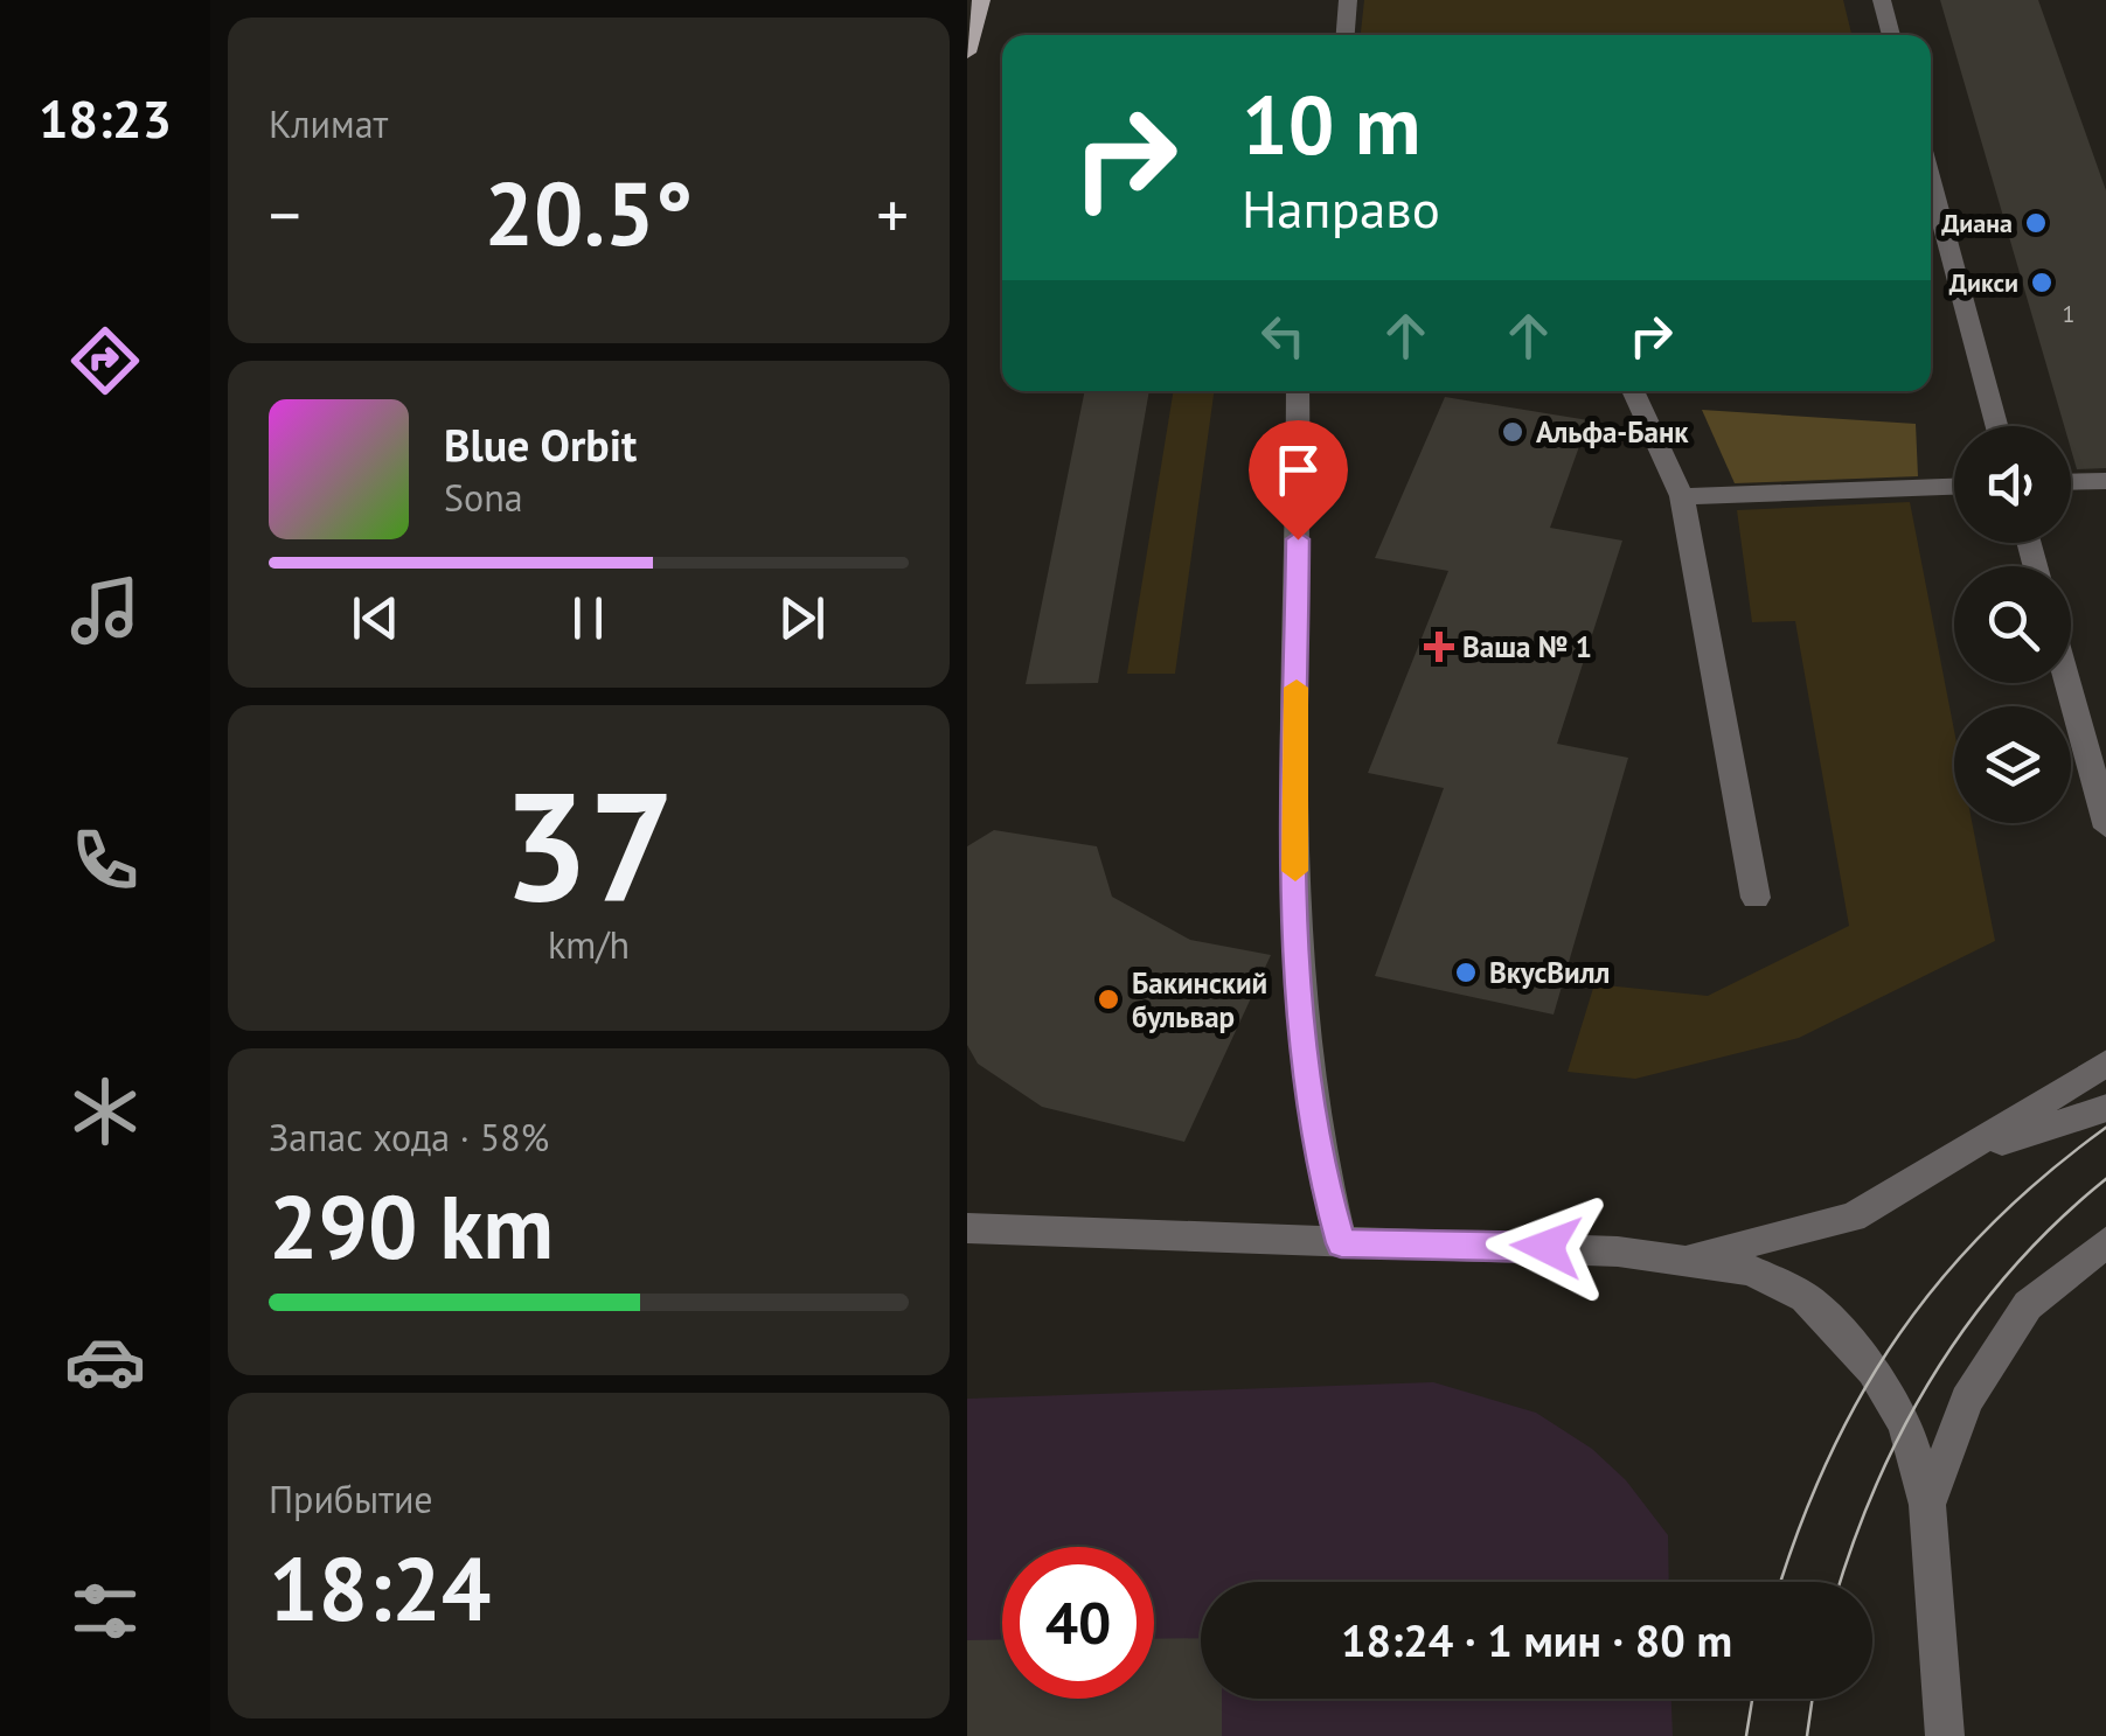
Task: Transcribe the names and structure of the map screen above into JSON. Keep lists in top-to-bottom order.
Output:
{
  "places": {
    "other": [
      "Диана",
      "Дикси",
      "Альфа-Банк",
      "ВкусВилл",
      "Бакинский бульвар"
    ],
    "health": ["Ваша № 1"]
  },
  "house_numbers": ["1"],
  "page": {
    "tabs": "18:23",
    "tile": [
      "Климат",
      ["37", "km/h"],
      ["Запас хода · 58%", "290 km"],
      ["Прибытие", "18:24"]
    ],
    "turn": ["10 m", "Направо"],
    "heat": ["−", "20.5°", "+"],
    "song": ["Blue Orbit", "Sona"],
    "limit": "40",
    "trip": "18:24 · 1 мин · 80 m"
  }
}
